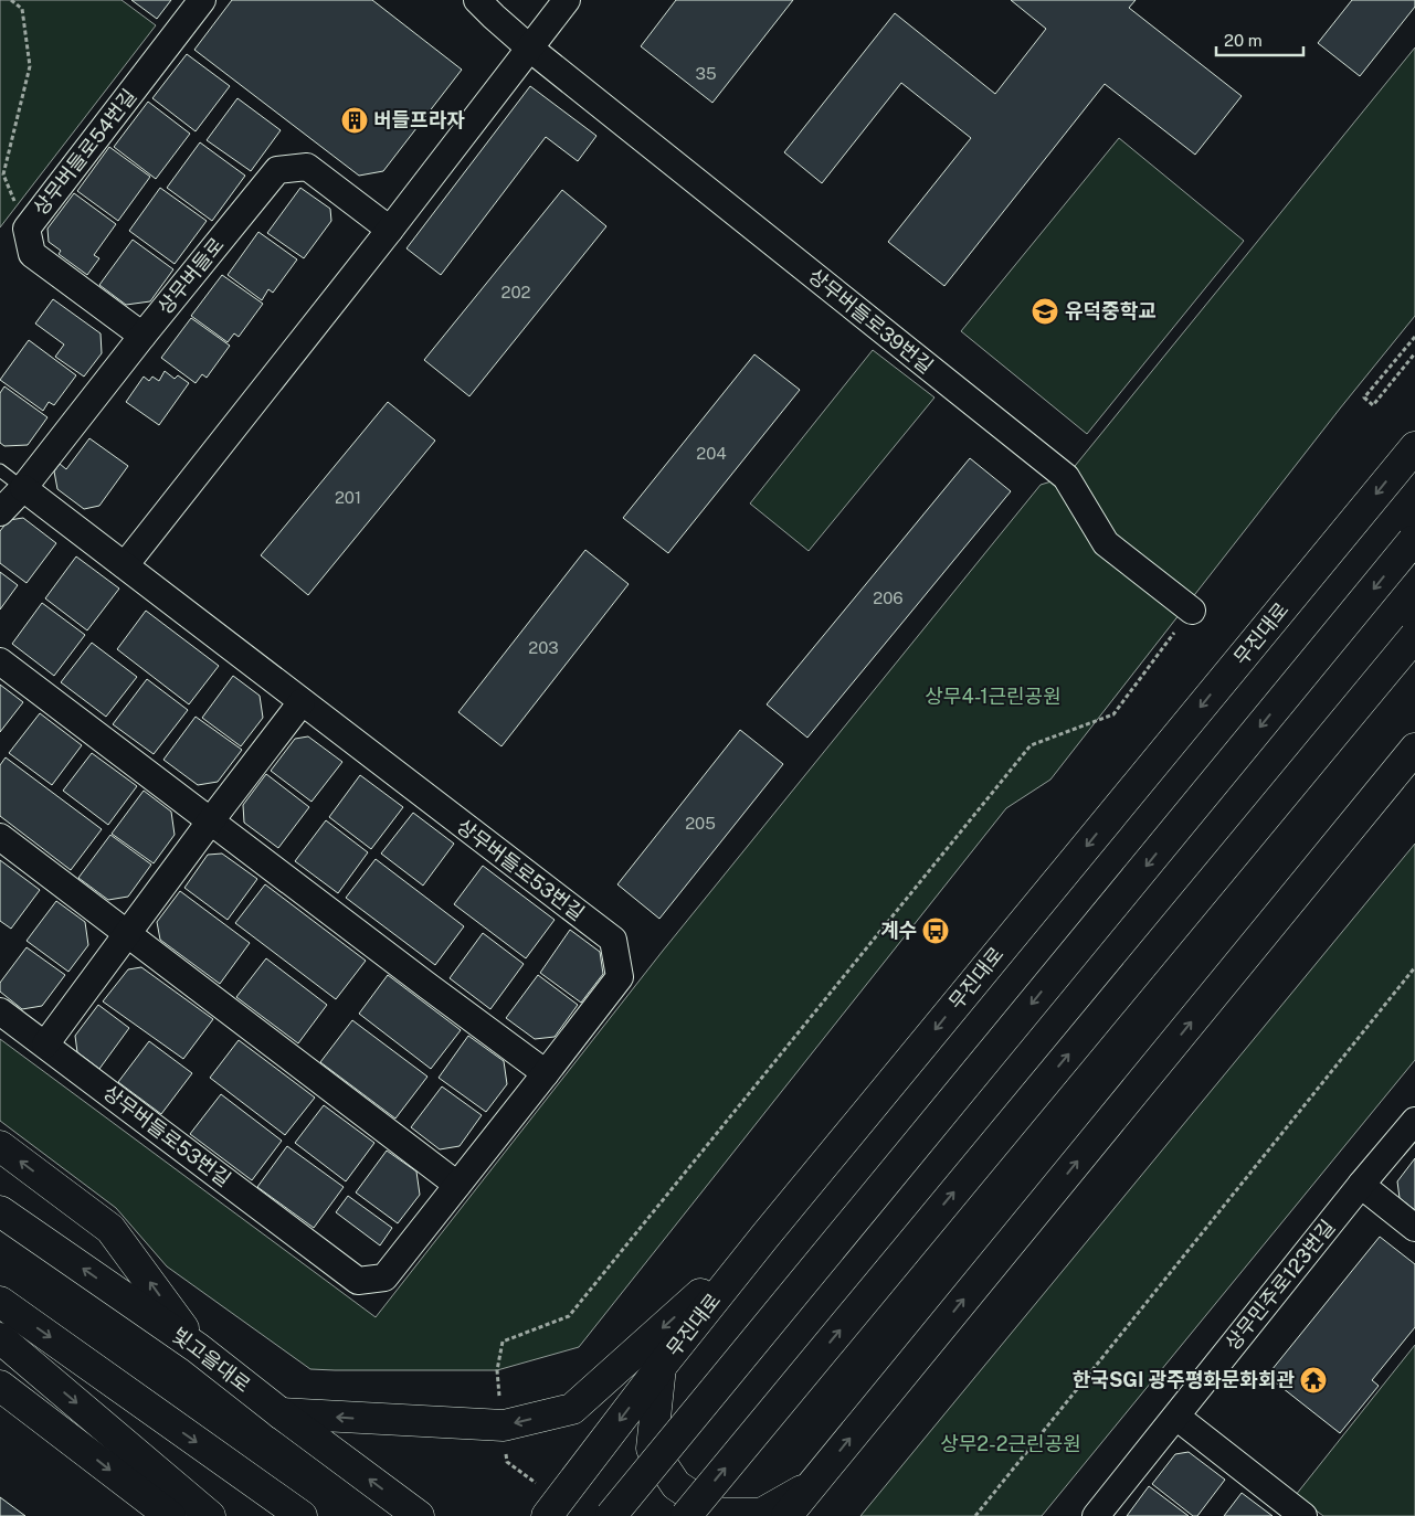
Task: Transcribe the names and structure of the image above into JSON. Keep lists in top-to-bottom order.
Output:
{
  "streets": {
    "main road": ["무진대로", "빛고을대로"],
    "street": [
      "상무버들로54번길",
      "상무버들로",
      "상무버들로39번길",
      "상무버들로53번길",
      "상무민주로123번길"
    ]
  },
  "crossings": [
    ["상무버들로54번길", "상무버들로"]
  ],
  "parks": ["상무4-1근린공원", "상무2-2근린공원"],
  "places": {
    "building": ["버들프라자"],
    "school or university": ["유덕중학교"],
    "bus stop": ["계수"],
    "temple": ["한국SGI 광주평화문화회관"]
  },
  "house_numbers": [
    "35",
    "202",
    "204",
    "201",
    "206",
    "203",
    "205"
  ],
  "scale_bar": "20 m"
}
